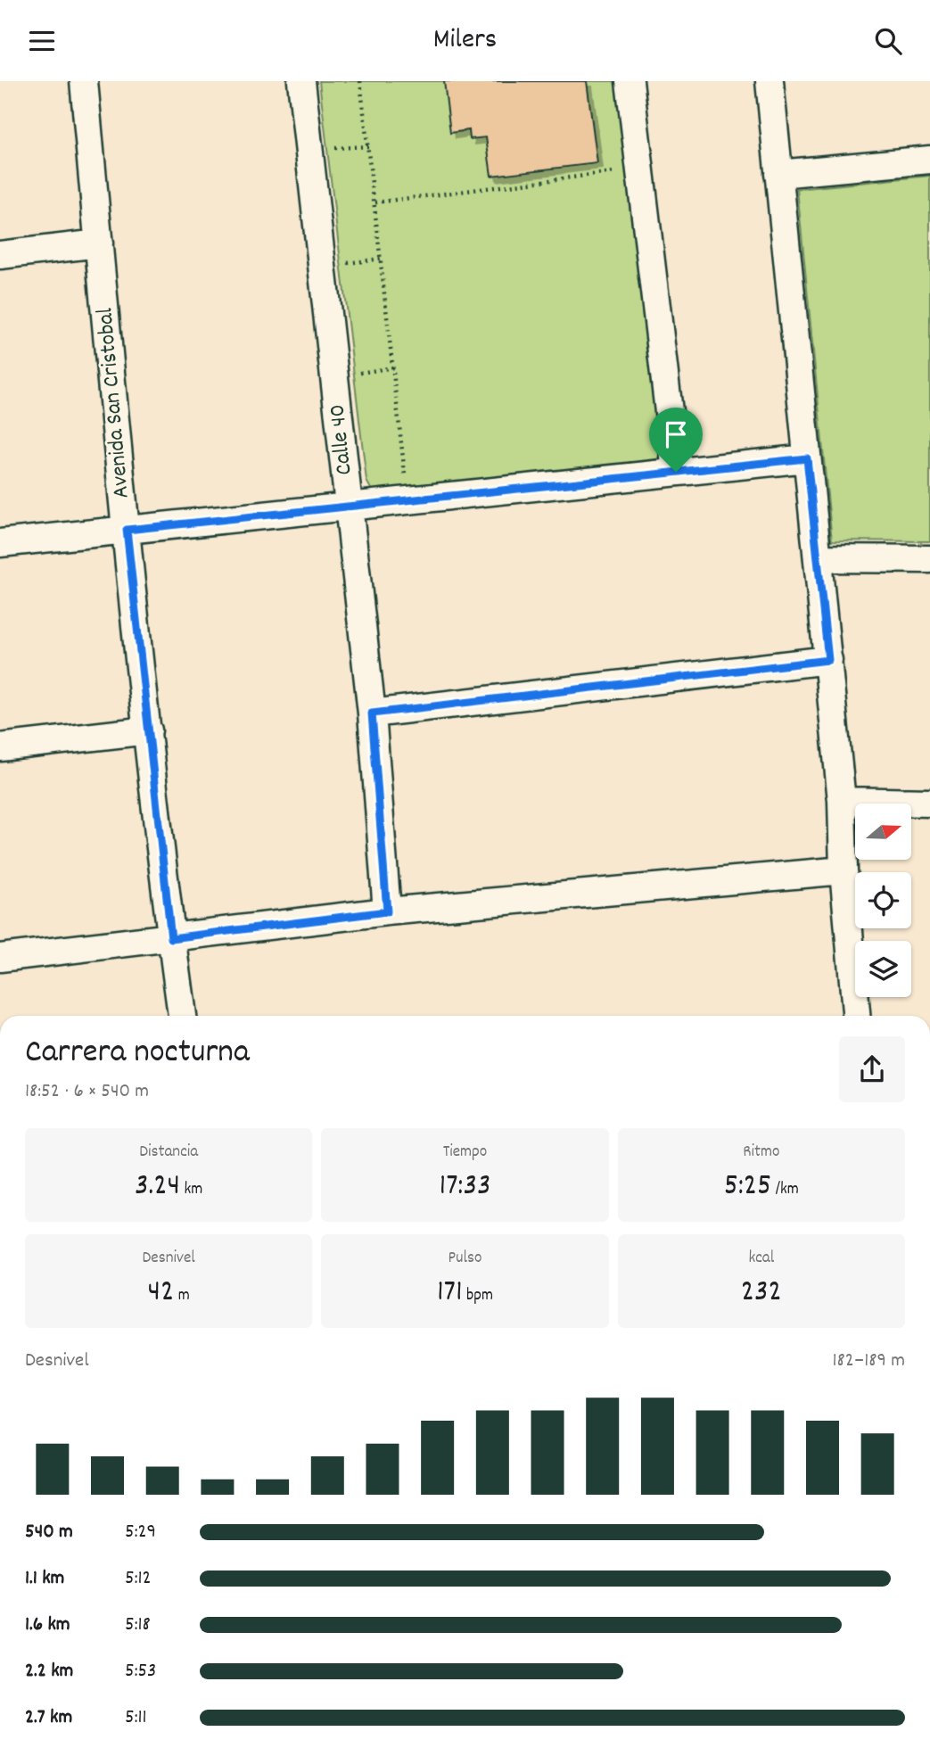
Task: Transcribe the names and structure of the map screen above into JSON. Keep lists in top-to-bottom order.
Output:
{
  "streets": {
    "street": ["Avenida San Cristobal", "Calle 40"]
  },
  "north": "right",
  "page": {
    "header": "Milers",
    "heading": ["Carrera nocturna", "18:52 · 6 × 540 m"],
    "stats": [
      ["Distancia", "3.24 km"],
      ["Tiempo", "17:33"],
      ["Ritmo", "5:25 /km"],
      ["Desnivel", "42 m"],
      ["Pulso", "171 bpm"],
      ["kcal", "232"]
    ],
    "chart": ["Desnivel", "182–189 m"],
    "list": [
      {
        "name": "540 m",
        "note": "5:29"
      },
      {
        "name": "1.1 km",
        "note": "5:12"
      },
      {
        "name": "1.6 km",
        "note": "5:18"
      },
      {
        "name": "2.2 km",
        "note": "5:53"
      },
      {
        "name": "2.7 km",
        "note": "5:11"
      }
    ]
  }
}
